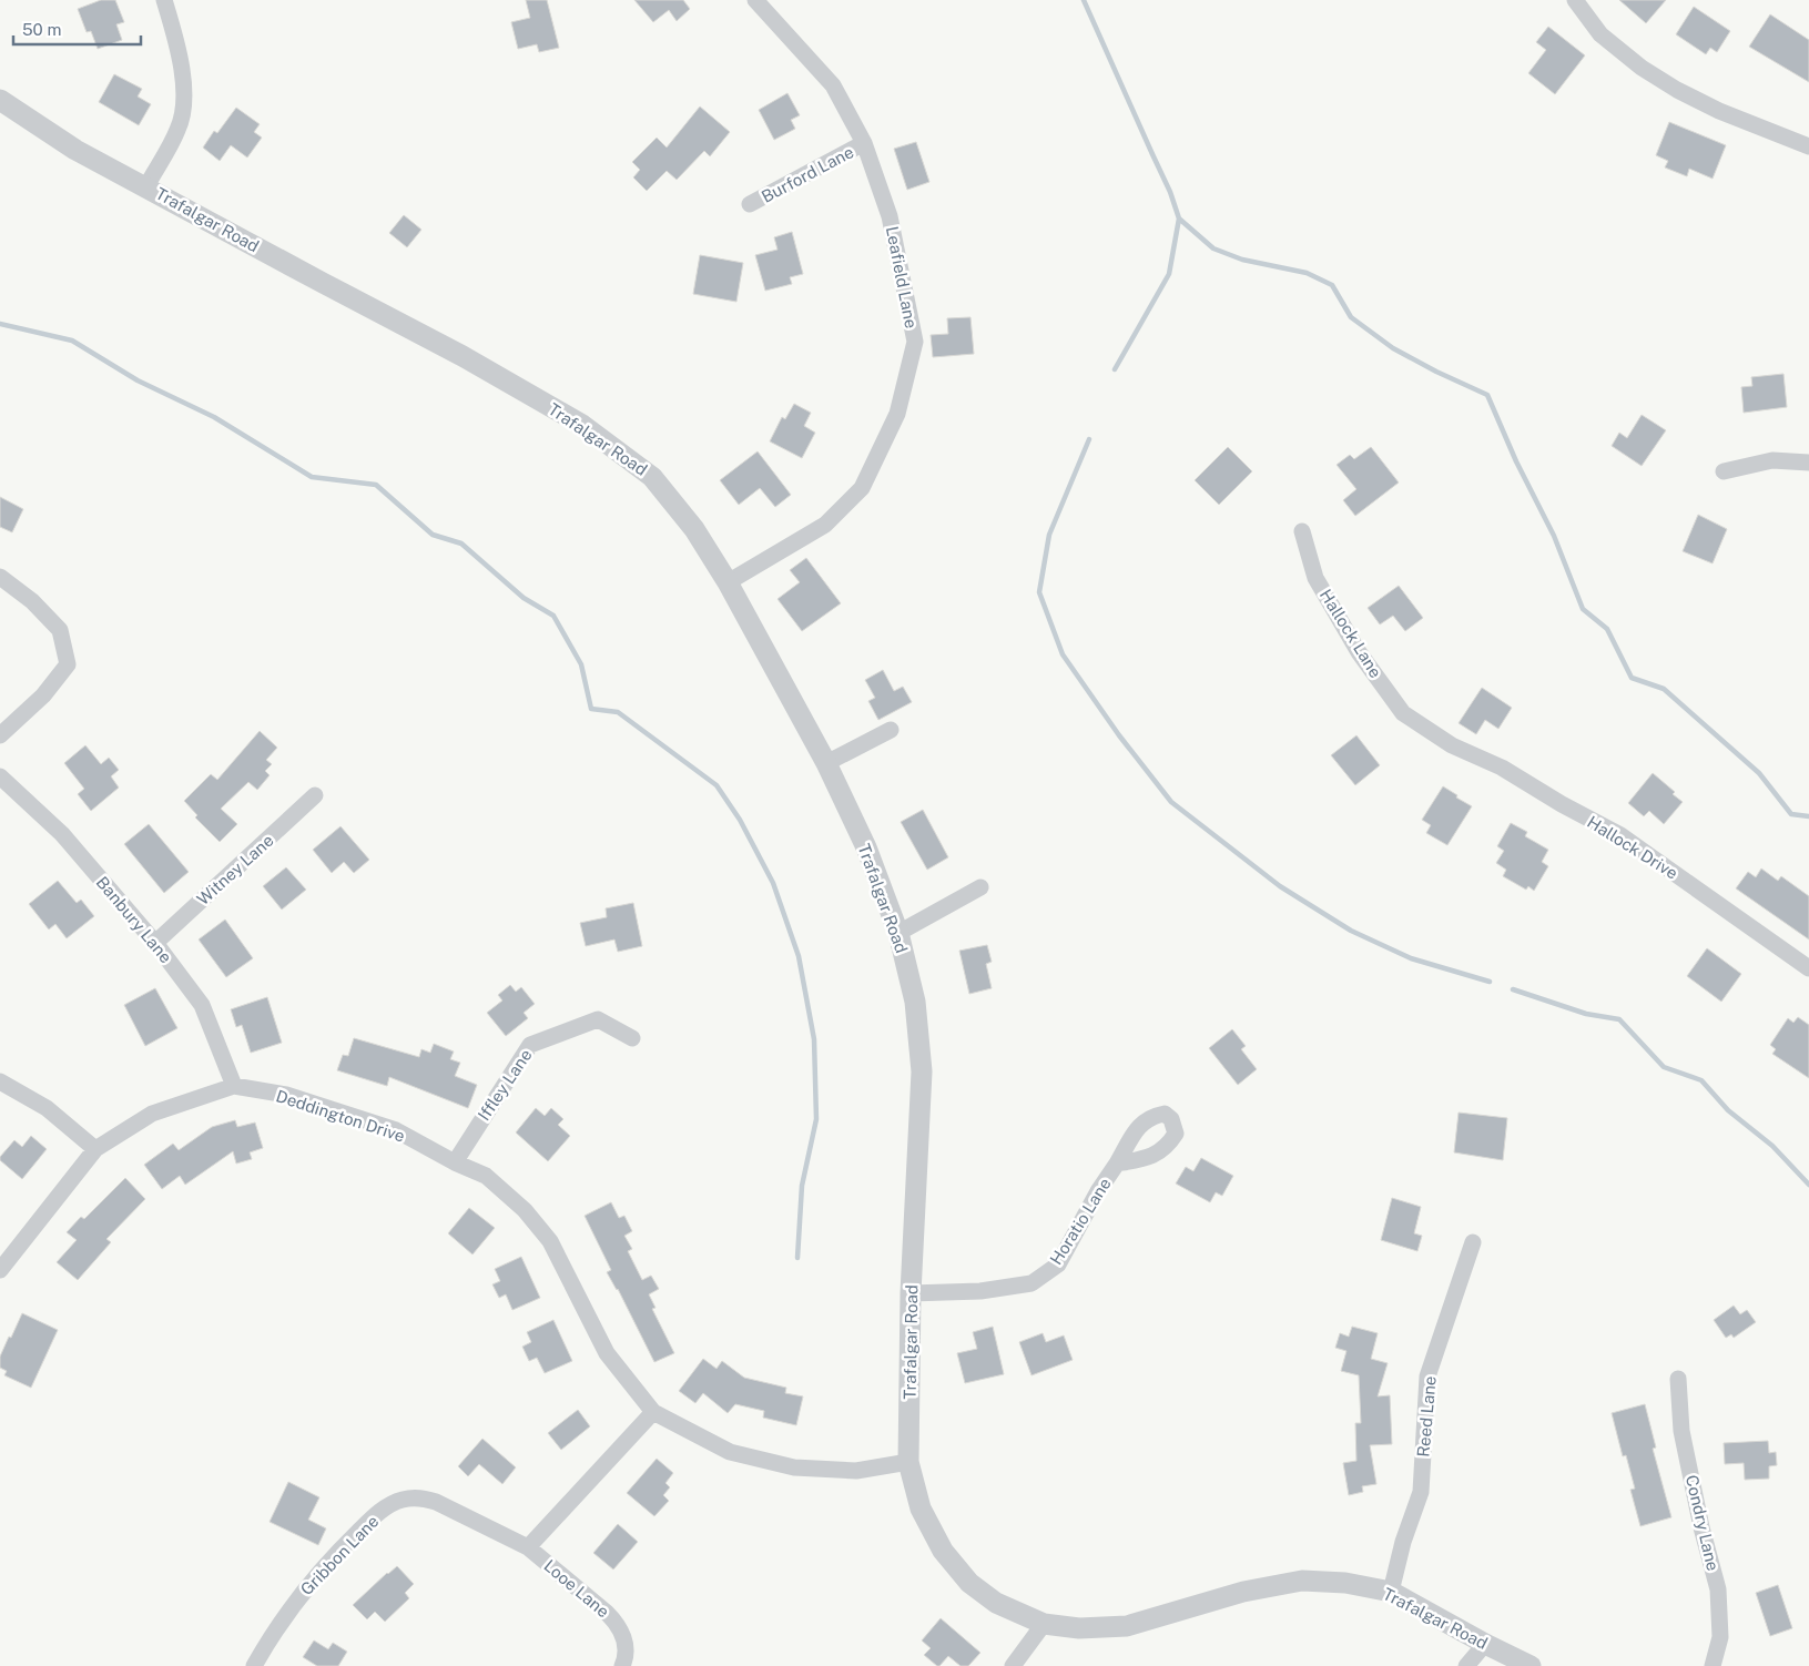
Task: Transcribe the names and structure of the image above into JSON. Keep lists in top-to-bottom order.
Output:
{
  "streets": {
    "street": [
      "Burford Lane",
      "Trafalgar Road",
      "Leafield Lane",
      "Hallock Lane",
      "Hallock Drive",
      "Witney Lane",
      "Banbury Lane",
      "Iffley Lane",
      "Deddington Drive",
      "Horatio Lane",
      "Reed Lane",
      "Condry Lane",
      "Gribbon Lane",
      "Looe Lane"
    ]
  },
  "crossings": [
    ["Burford Lane", "Leafield Lane"],
    ["Trafalgar Road", "Leafield Lane"],
    ["Trafalgar Road", "Deddington Drive"],
    ["Trafalgar Road", "Horatio Lane"],
    ["Trafalgar Road", "Reed Lane"],
    ["Hallock Lane", "Hallock Drive"],
    ["Witney Lane", "Banbury Lane"],
    ["Banbury Lane", "Deddington Drive"],
    ["Iffley Lane", "Deddington Drive"],
    ["Gribbon Lane", "Looe Lane"]
  ],
  "scale_bar": "50 m"
}
